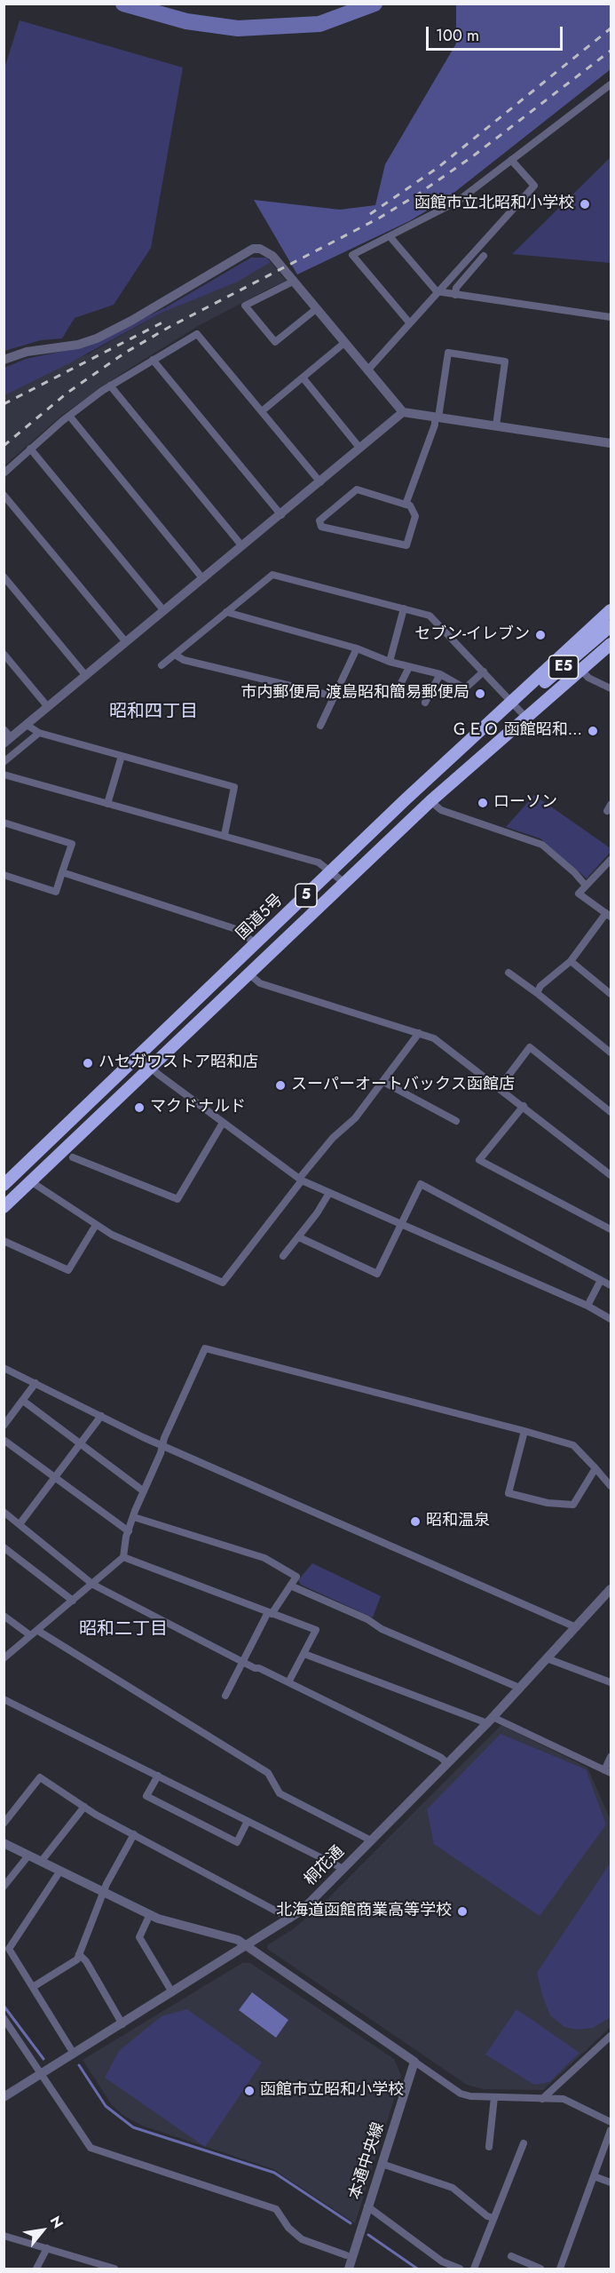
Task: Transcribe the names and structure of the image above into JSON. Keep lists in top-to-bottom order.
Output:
{
  "streets": {
    "highway": ["E5", "5", "国道5号"],
    "street": ["桐花通", "本通中央線"]
  },
  "crossings": [
    ["E5", "国道5号"]
  ],
  "districts": ["昭和四丁目", "昭和二丁目"],
  "places": [
    "函館市立北昭和小学校",
    "セブン-イレブン",
    "市内郵便局 渡島昭和簡易郵便局",
    "ＧＥＯ 函館昭和…",
    "ローソン",
    "ハセガワストア昭和店",
    "スーパーオートバックス函館店",
    "マクドナルド",
    "昭和温泉",
    "北海道函館商業高等学校",
    "函館市立昭和小学校"
  ],
  "scale_bar": "100 m",
  "north": "top right"
}
